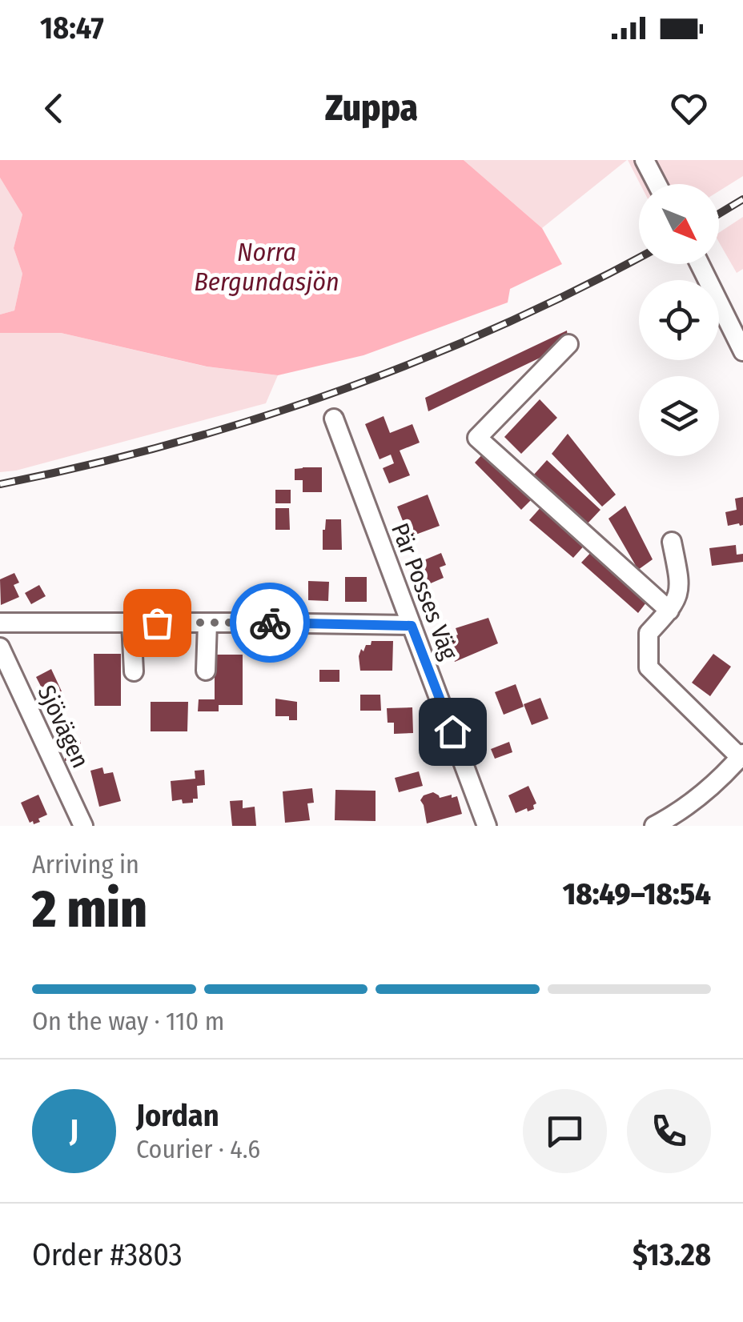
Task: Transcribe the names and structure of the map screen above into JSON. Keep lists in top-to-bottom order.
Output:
{
  "streets": {
    "street": ["Pär Posses Väg", "Sjövägen"]
  },
  "water": ["Norra Bergundasjön"],
  "north": "bottom right",
  "page": {
    "status": "18:47",
    "header": "Zuppa",
    "heading": ["2 min", "Arriving in", "18:49–18:54"],
    "panel": [
      "Jordan",
      "Courier · 4.6",
      "Order #3803",
      "$13.28"
    ],
    "bar": "On the way · 110 m",
    "round": "J"
  }
}
